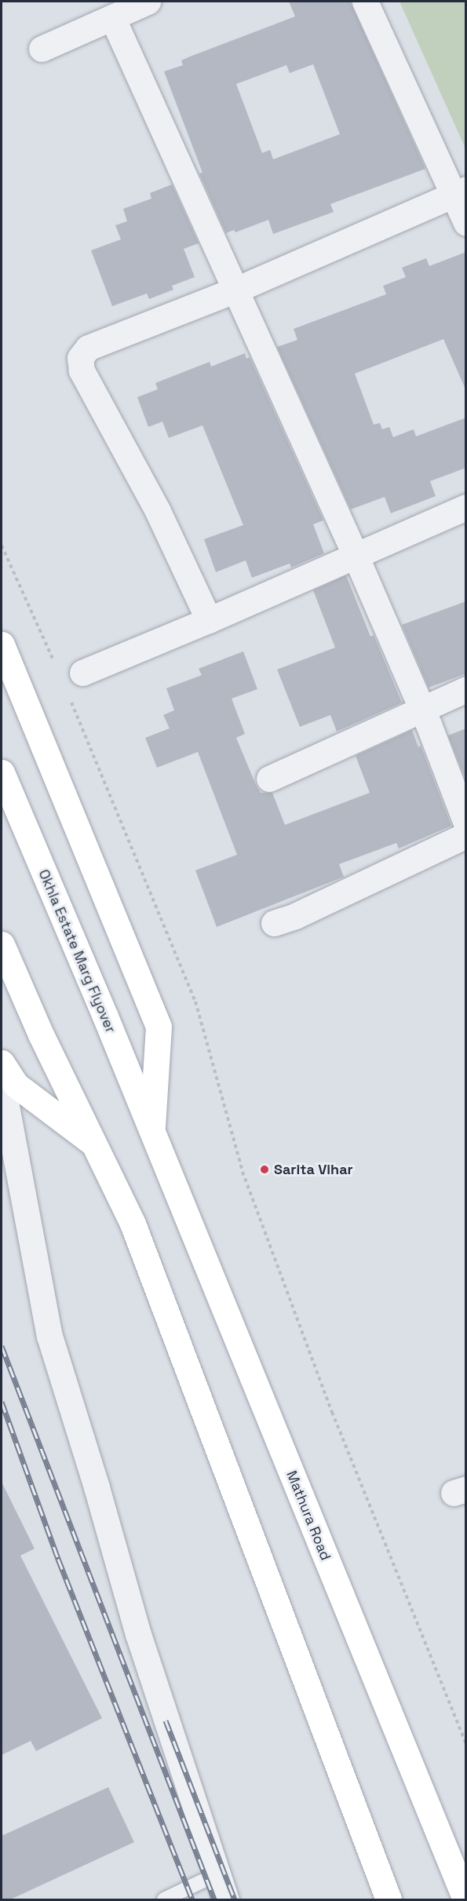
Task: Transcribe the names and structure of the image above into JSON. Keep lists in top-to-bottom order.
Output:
{
  "streets": {
    "highway": ["Okhla Estate Marg Flyover", "Mathura Road"]
  },
  "crossings": [
    ["Okhla Estate Marg Flyover", "Mathura Road"]
  ],
  "places": ["Sarita Vihar"]
}
